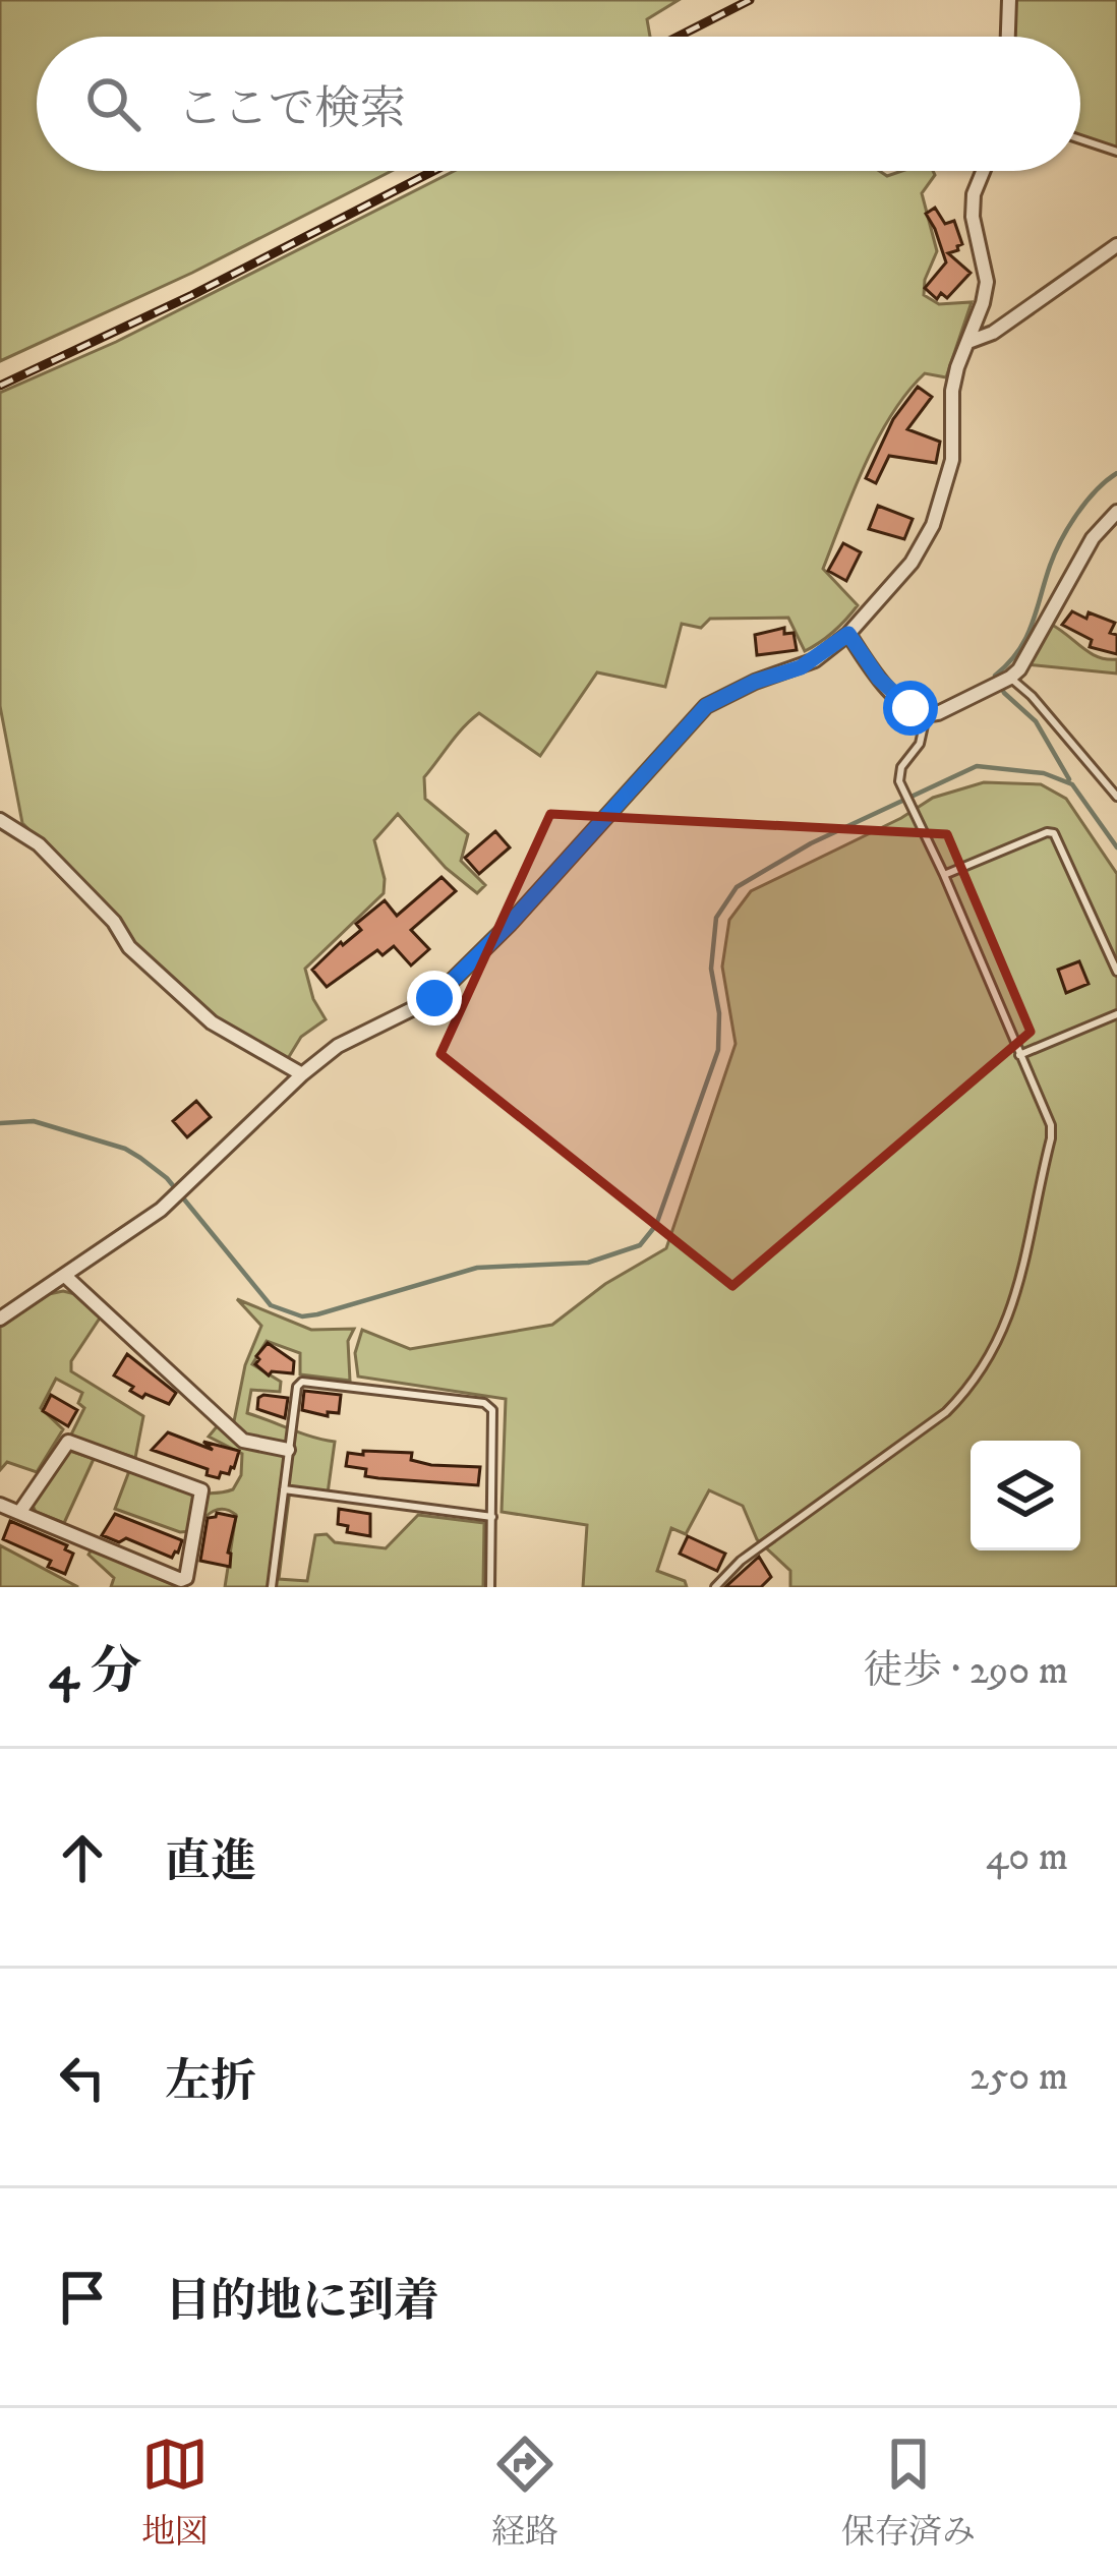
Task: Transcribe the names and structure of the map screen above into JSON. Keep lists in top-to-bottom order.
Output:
{
  "page": {
    "search": "ここで検索",
    "heading": ["4 分", "徒歩 · 290 m"],
    "list": [
      ["直進", "40 m"],
      ["左折", "250 m"],
      "目的地に到着"
    ],
    "nav": ["地図", "経路", "保存済み"]
  }
}
